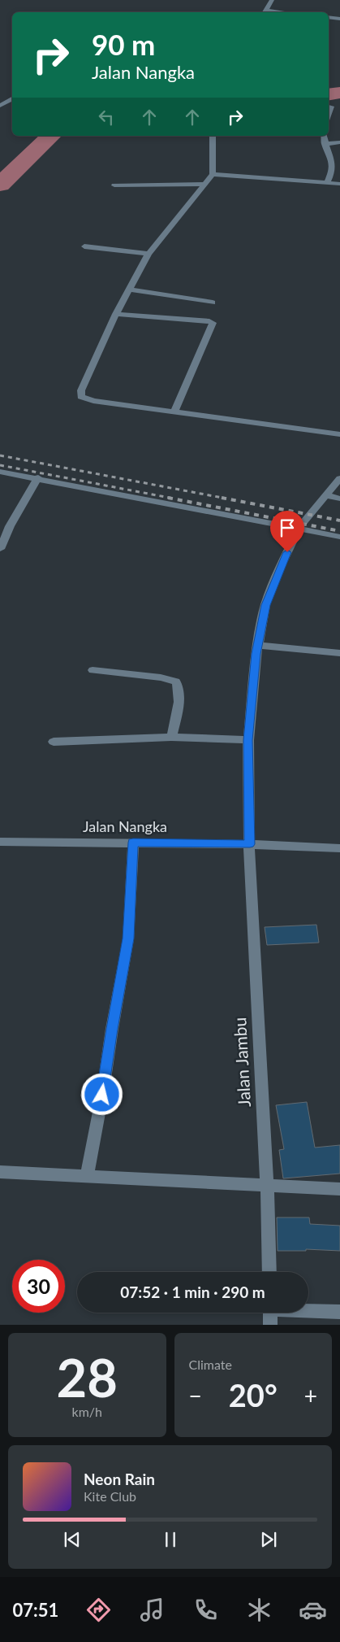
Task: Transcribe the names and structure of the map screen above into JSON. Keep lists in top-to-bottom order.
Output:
{
  "streets": {
    "street": ["Jalan Nangka", "Jalan Jambu"]
  },
  "crossings": [
    ["Jalan Nangka", "Jalan Jambu"]
  ],
  "page": {
    "turn": ["90 m", "Jalan Nangka"],
    "limit": "30",
    "trip": "07:52 · 1 min · 290 m",
    "tile": [
      ["28", "km/h"],
      "Climate"
    ],
    "heat": ["−", "20°", "+"],
    "song": ["Neon Rain", "Kite Club"],
    "tabs": "07:51"
  }
}
